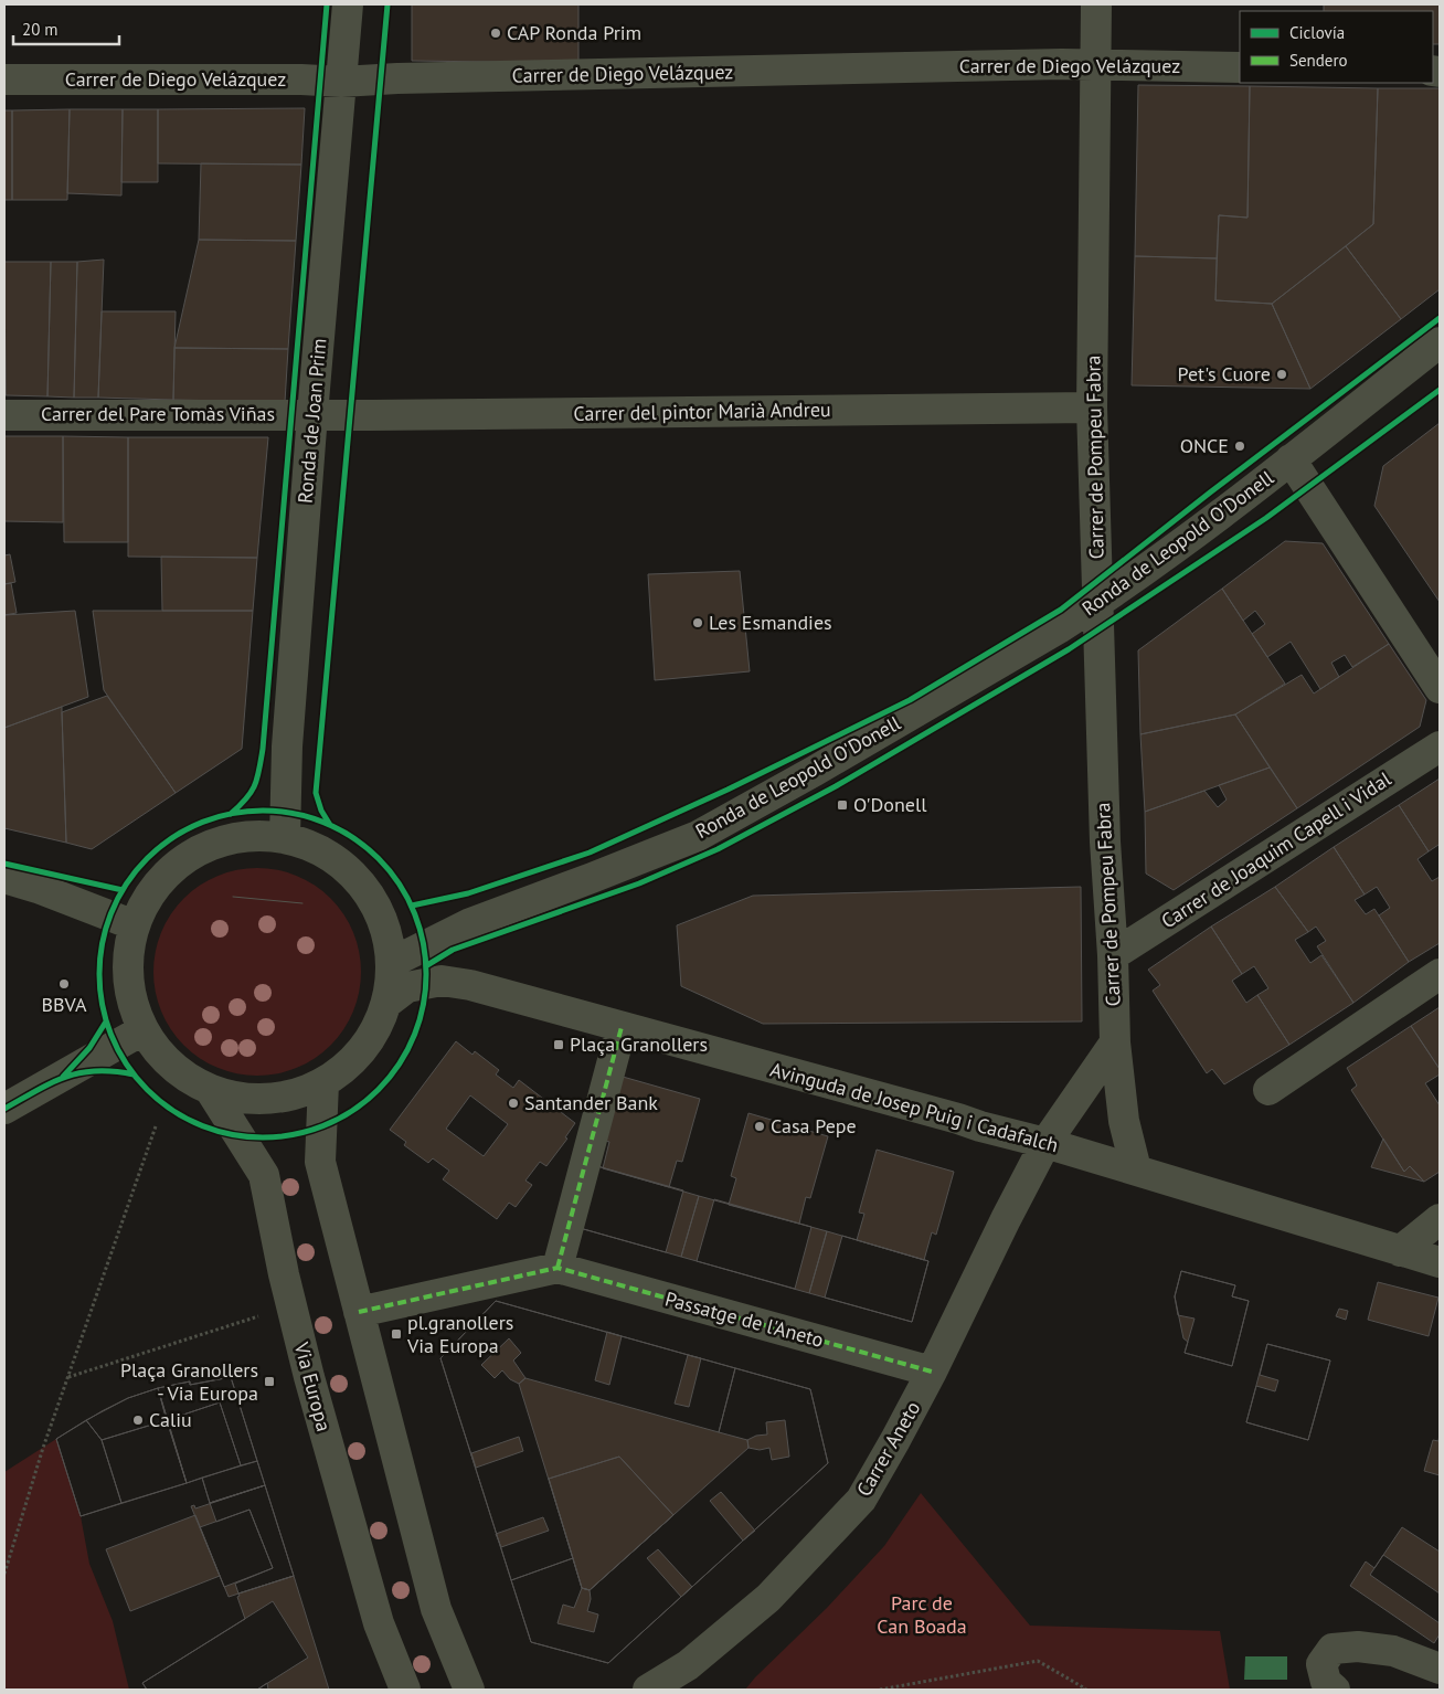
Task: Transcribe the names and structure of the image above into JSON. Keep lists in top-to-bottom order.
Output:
{
  "streets": {
    "street": [
      "Carrer de Diego Velázquez",
      "Carrer del pintor Marià Andreu",
      "Carrer del Pare Tomàs Viñas",
      "Ronda de Joan Prim",
      "Carrer de Pompeu Fabra",
      "Ronda de Leopold O'Donell",
      "Carrer de Joaquim Capell i Vidal",
      "Avinguda de Josep Puig i Cadafalch",
      "Passatge de l'Aneto",
      "Via Europa",
      "Carrer Aneto"
    ]
  },
  "crossings": [
    ["Carrer de Diego Velázquez", "Ronda de Joan Prim"],
    ["Carrer de Diego Velázquez", "Carrer de Pompeu Fabra"],
    ["Carrer del pintor Marià Andreu", "Carrer del Pare Tomàs Viñas"],
    ["Carrer del pintor Marià Andreu", "Ronda de Joan Prim"],
    ["Carrer del pintor Marià Andreu", "Carrer de Pompeu Fabra"],
    ["Carrer del Pare Tomàs Viñas", "Ronda de Joan Prim"],
    ["Carrer de Pompeu Fabra", "Ronda de Leopold O'Donell"],
    ["Carrer de Pompeu Fabra", "Carrer de Joaquim Capell i Vidal"],
    ["Carrer de Pompeu Fabra", "Avinguda de Josep Puig i Cadafalch"],
    ["Avinguda de Josep Puig i Cadafalch", "Carrer Aneto"],
    ["Passatge de l'Aneto", "Carrer Aneto"]
  ],
  "parks": ["Parc de Can Boada"],
  "places": {
    "other": [
      "CAP Ronda Prim",
      "Pet's Cuore",
      "ONCE",
      "Les Esmandies",
      "BBVA",
      "Santander Bank",
      "Casa Pepe",
      "Caliu"
    ],
    "transit": [
      "O'Donell",
      "Plaça Granollers",
      "pl.granollers Via Europa",
      "Plaça Granollers - Via Europa"
    ]
  },
  "legend": ["Ciclovía", "Sendero"],
  "scale_bar": "20 m"
}
